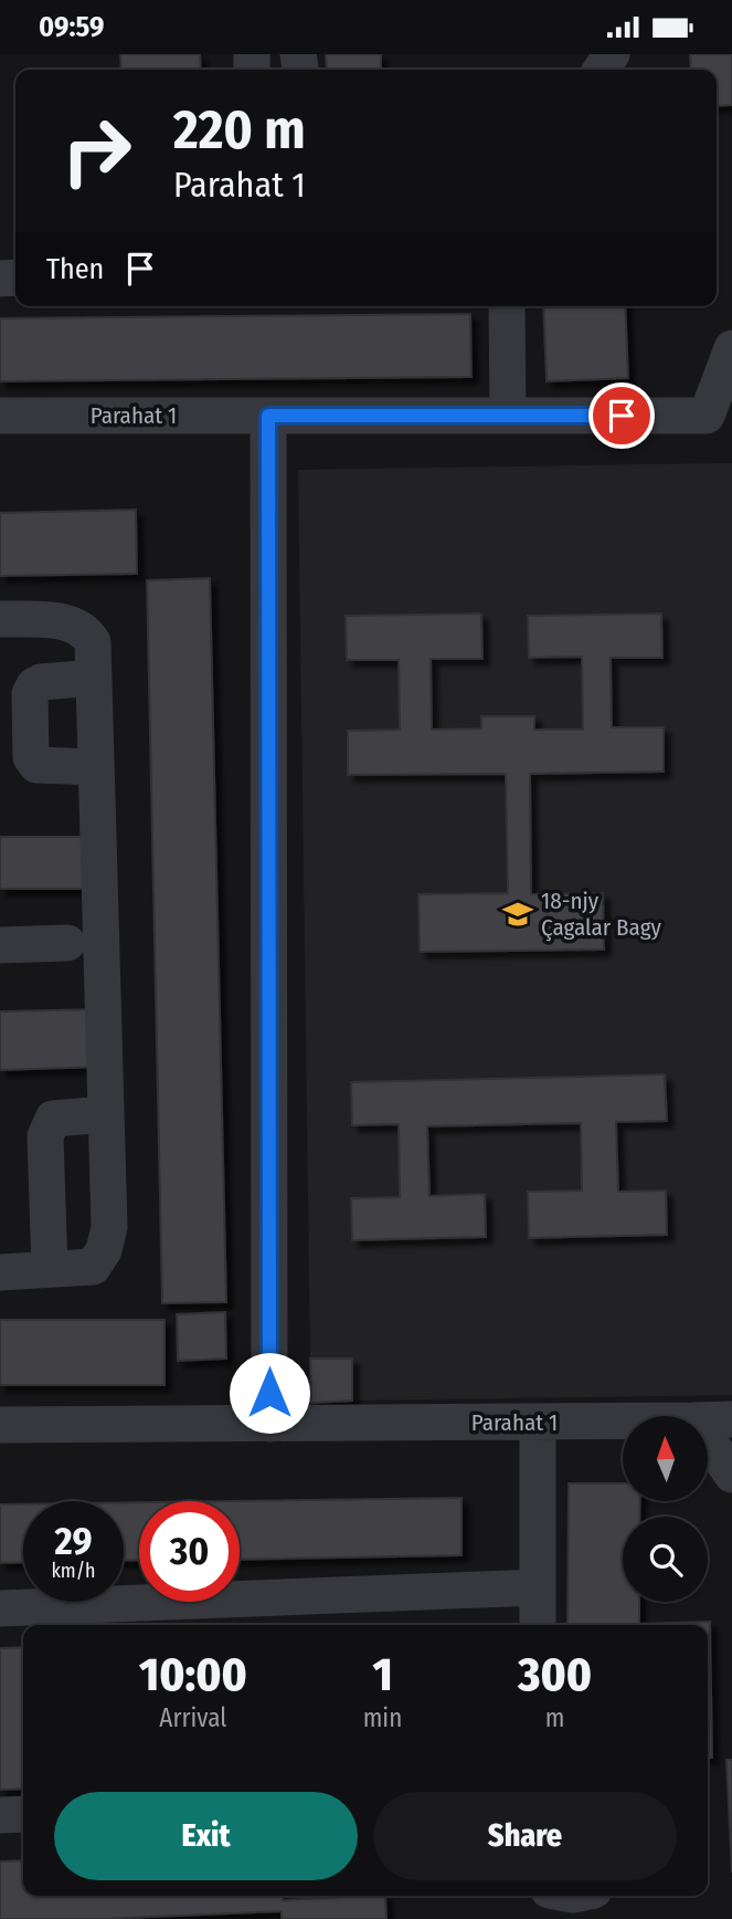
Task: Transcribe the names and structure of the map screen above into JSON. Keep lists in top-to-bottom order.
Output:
{
  "streets": {
    "street": ["Parahat 1"]
  },
  "places": {
    "school or university": ["18-njy Çagalar Bagy"]
  },
  "north": "top",
  "page": {
    "status": "09:59",
    "turn": ["220 m", "Parahat 1"],
    "then": "Then",
    "speed": "29 km/h",
    "limit": "30",
    "eta": [
      "10:00",
      "Arrival",
      "1",
      "min",
      "300",
      "m"
    ],
    "buttons": ["Exit", "Share"]
  }
}
